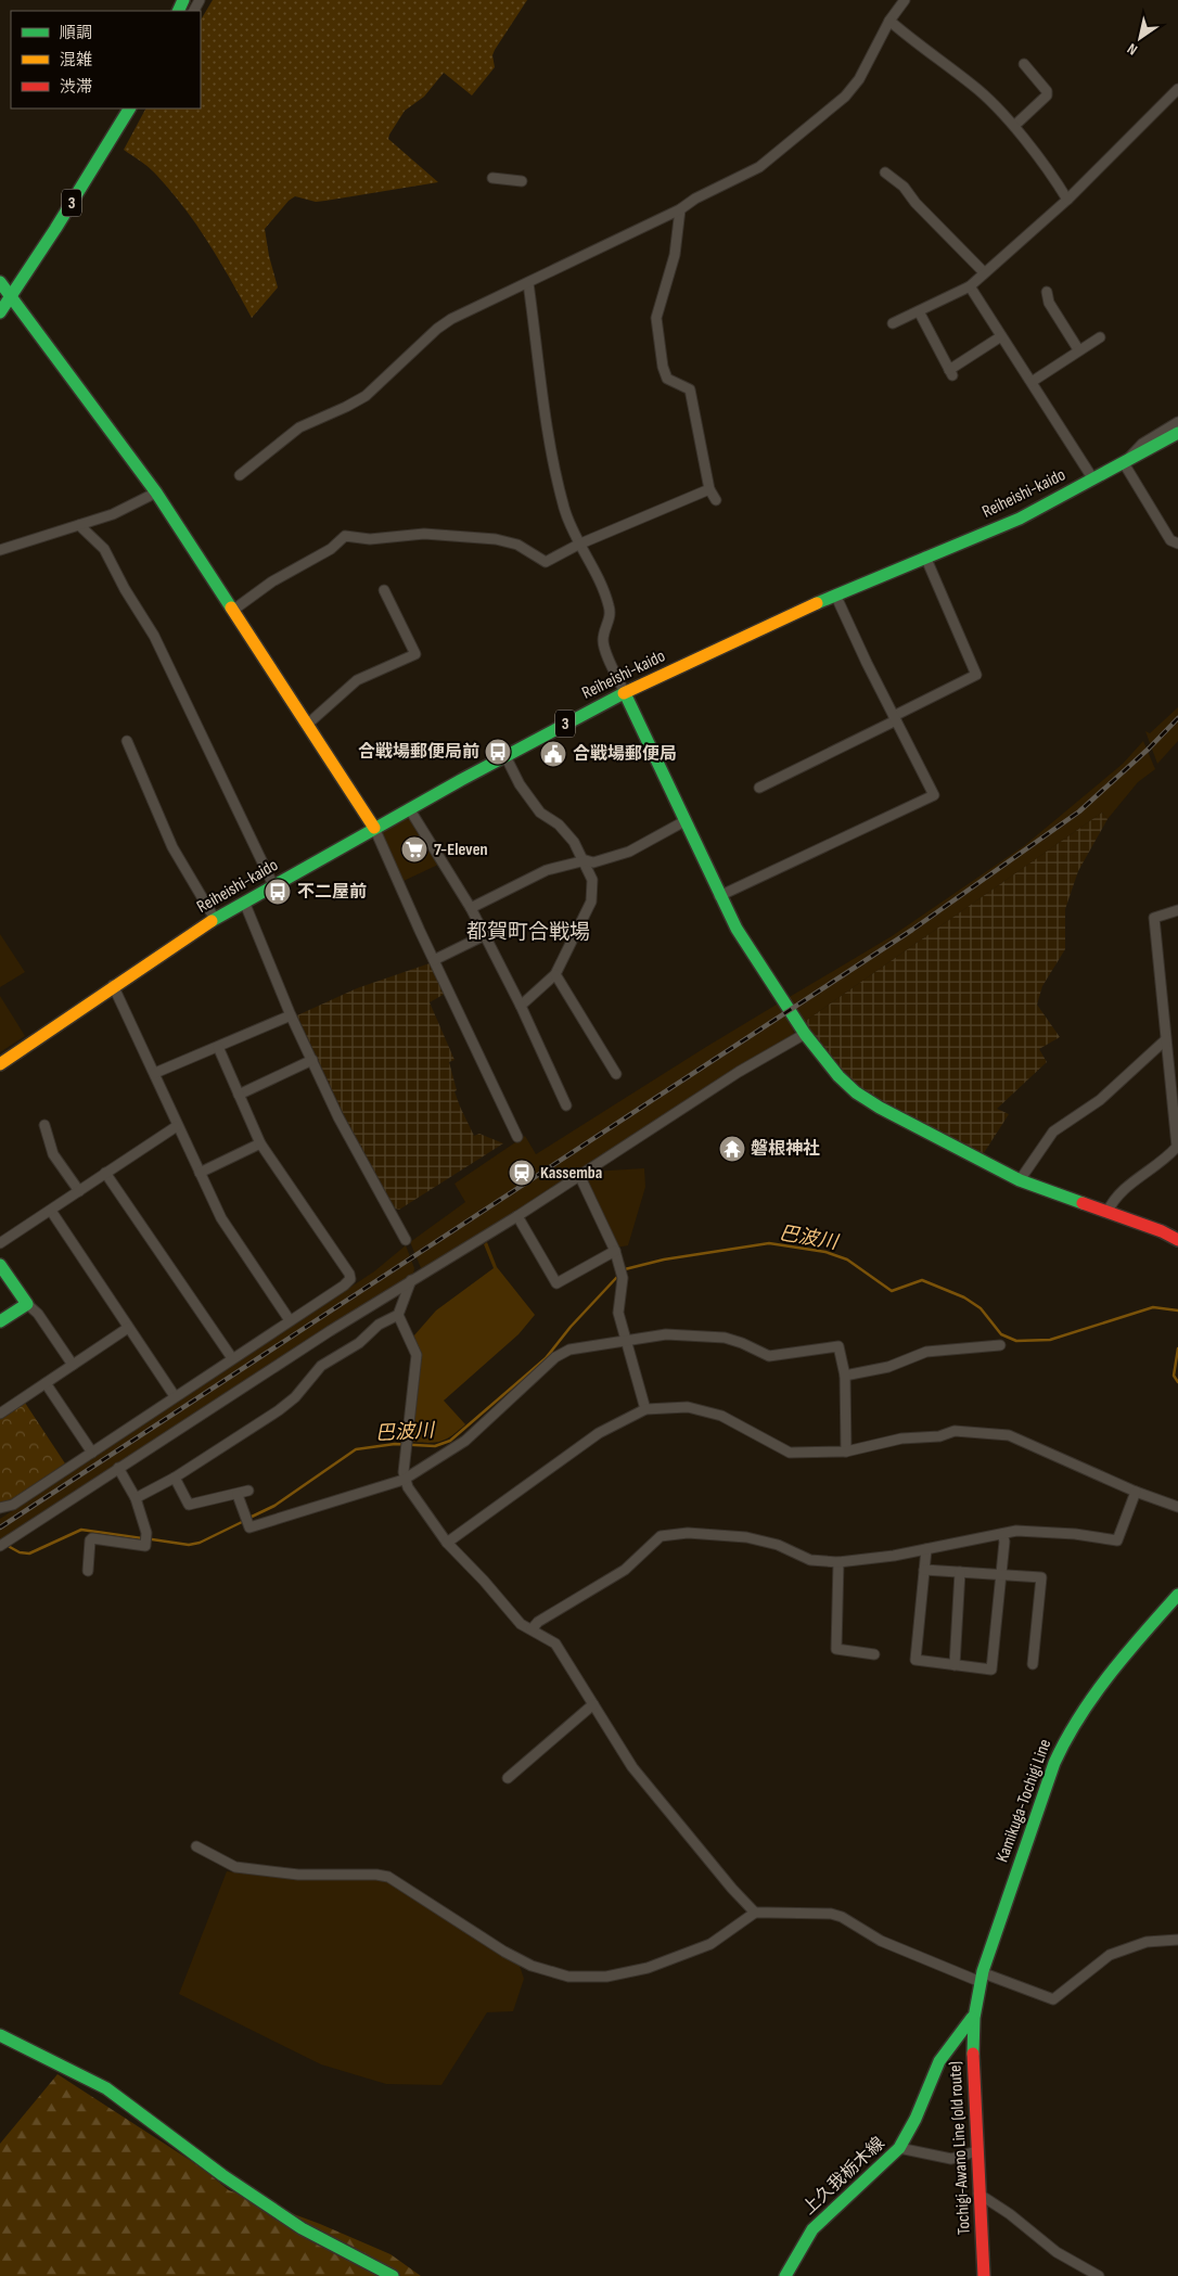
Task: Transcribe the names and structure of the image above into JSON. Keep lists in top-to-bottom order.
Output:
{
  "streets": {
    "main road": [
      "3",
      "Reiheishi-kaido",
      "Kamikuga-Tochigi Line",
      "Tochigi-Awano Line (old route)",
      "上久我栃木線"
    ]
  },
  "crossings": [
    ["Kamikuga-Tochigi Line", "Tochigi-Awano Line (old route)"],
    ["Kamikuga-Tochigi Line", "上久我栃木線"],
    ["Tochigi-Awano Line (old route)", "上久我栃木線"]
  ],
  "districts": ["都賀町合戦場"],
  "water": ["巴波川"],
  "places": {
    "bus stop": ["合戦場郵便局前", "不二屋前"],
    "public building": ["合戦場郵便局"],
    "supermarket": ["7-Eleven"],
    "temple": ["磐根神社"],
    "station": ["Kassemba"]
  },
  "legend": ["順調", "混雑", "渋滞"],
  "north": "bottom left"
}
